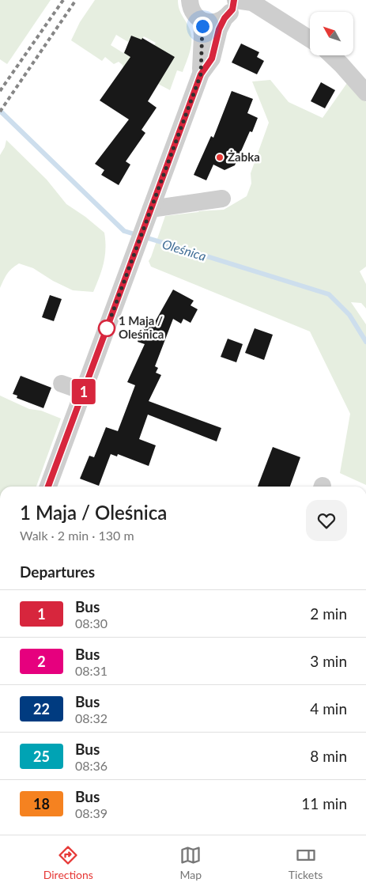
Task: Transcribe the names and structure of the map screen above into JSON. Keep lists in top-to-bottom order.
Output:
{
  "water": ["Oleśnica"],
  "places": ["Żabka", "1 Maja / Oleśnica"],
  "lines": ["bus line 1"],
  "north": "top left",
  "page": {
    "on_map": "1",
    "heading": [
      ["1 Maja / Oleśnica", "Walk · 2 min · 130 m"],
      "Departures"
    ],
    "list": [
      {
        "mark": "1",
        "name": "Bus",
        "note": "08:30",
        "value": "2 min"
      },
      {
        "mark": "2",
        "name": "Bus",
        "note": "08:31",
        "value": "3 min"
      },
      {
        "mark": "22",
        "name": "Bus",
        "note": "08:32",
        "value": "4 min"
      },
      {
        "mark": "25",
        "name": "Bus",
        "note": "08:36",
        "value": "8 min"
      },
      {
        "mark": "18",
        "name": "Bus",
        "note": "08:39",
        "value": "11 min"
      }
    ],
    "tabs": ["Directions", "Map", "Tickets"]
  }
}
